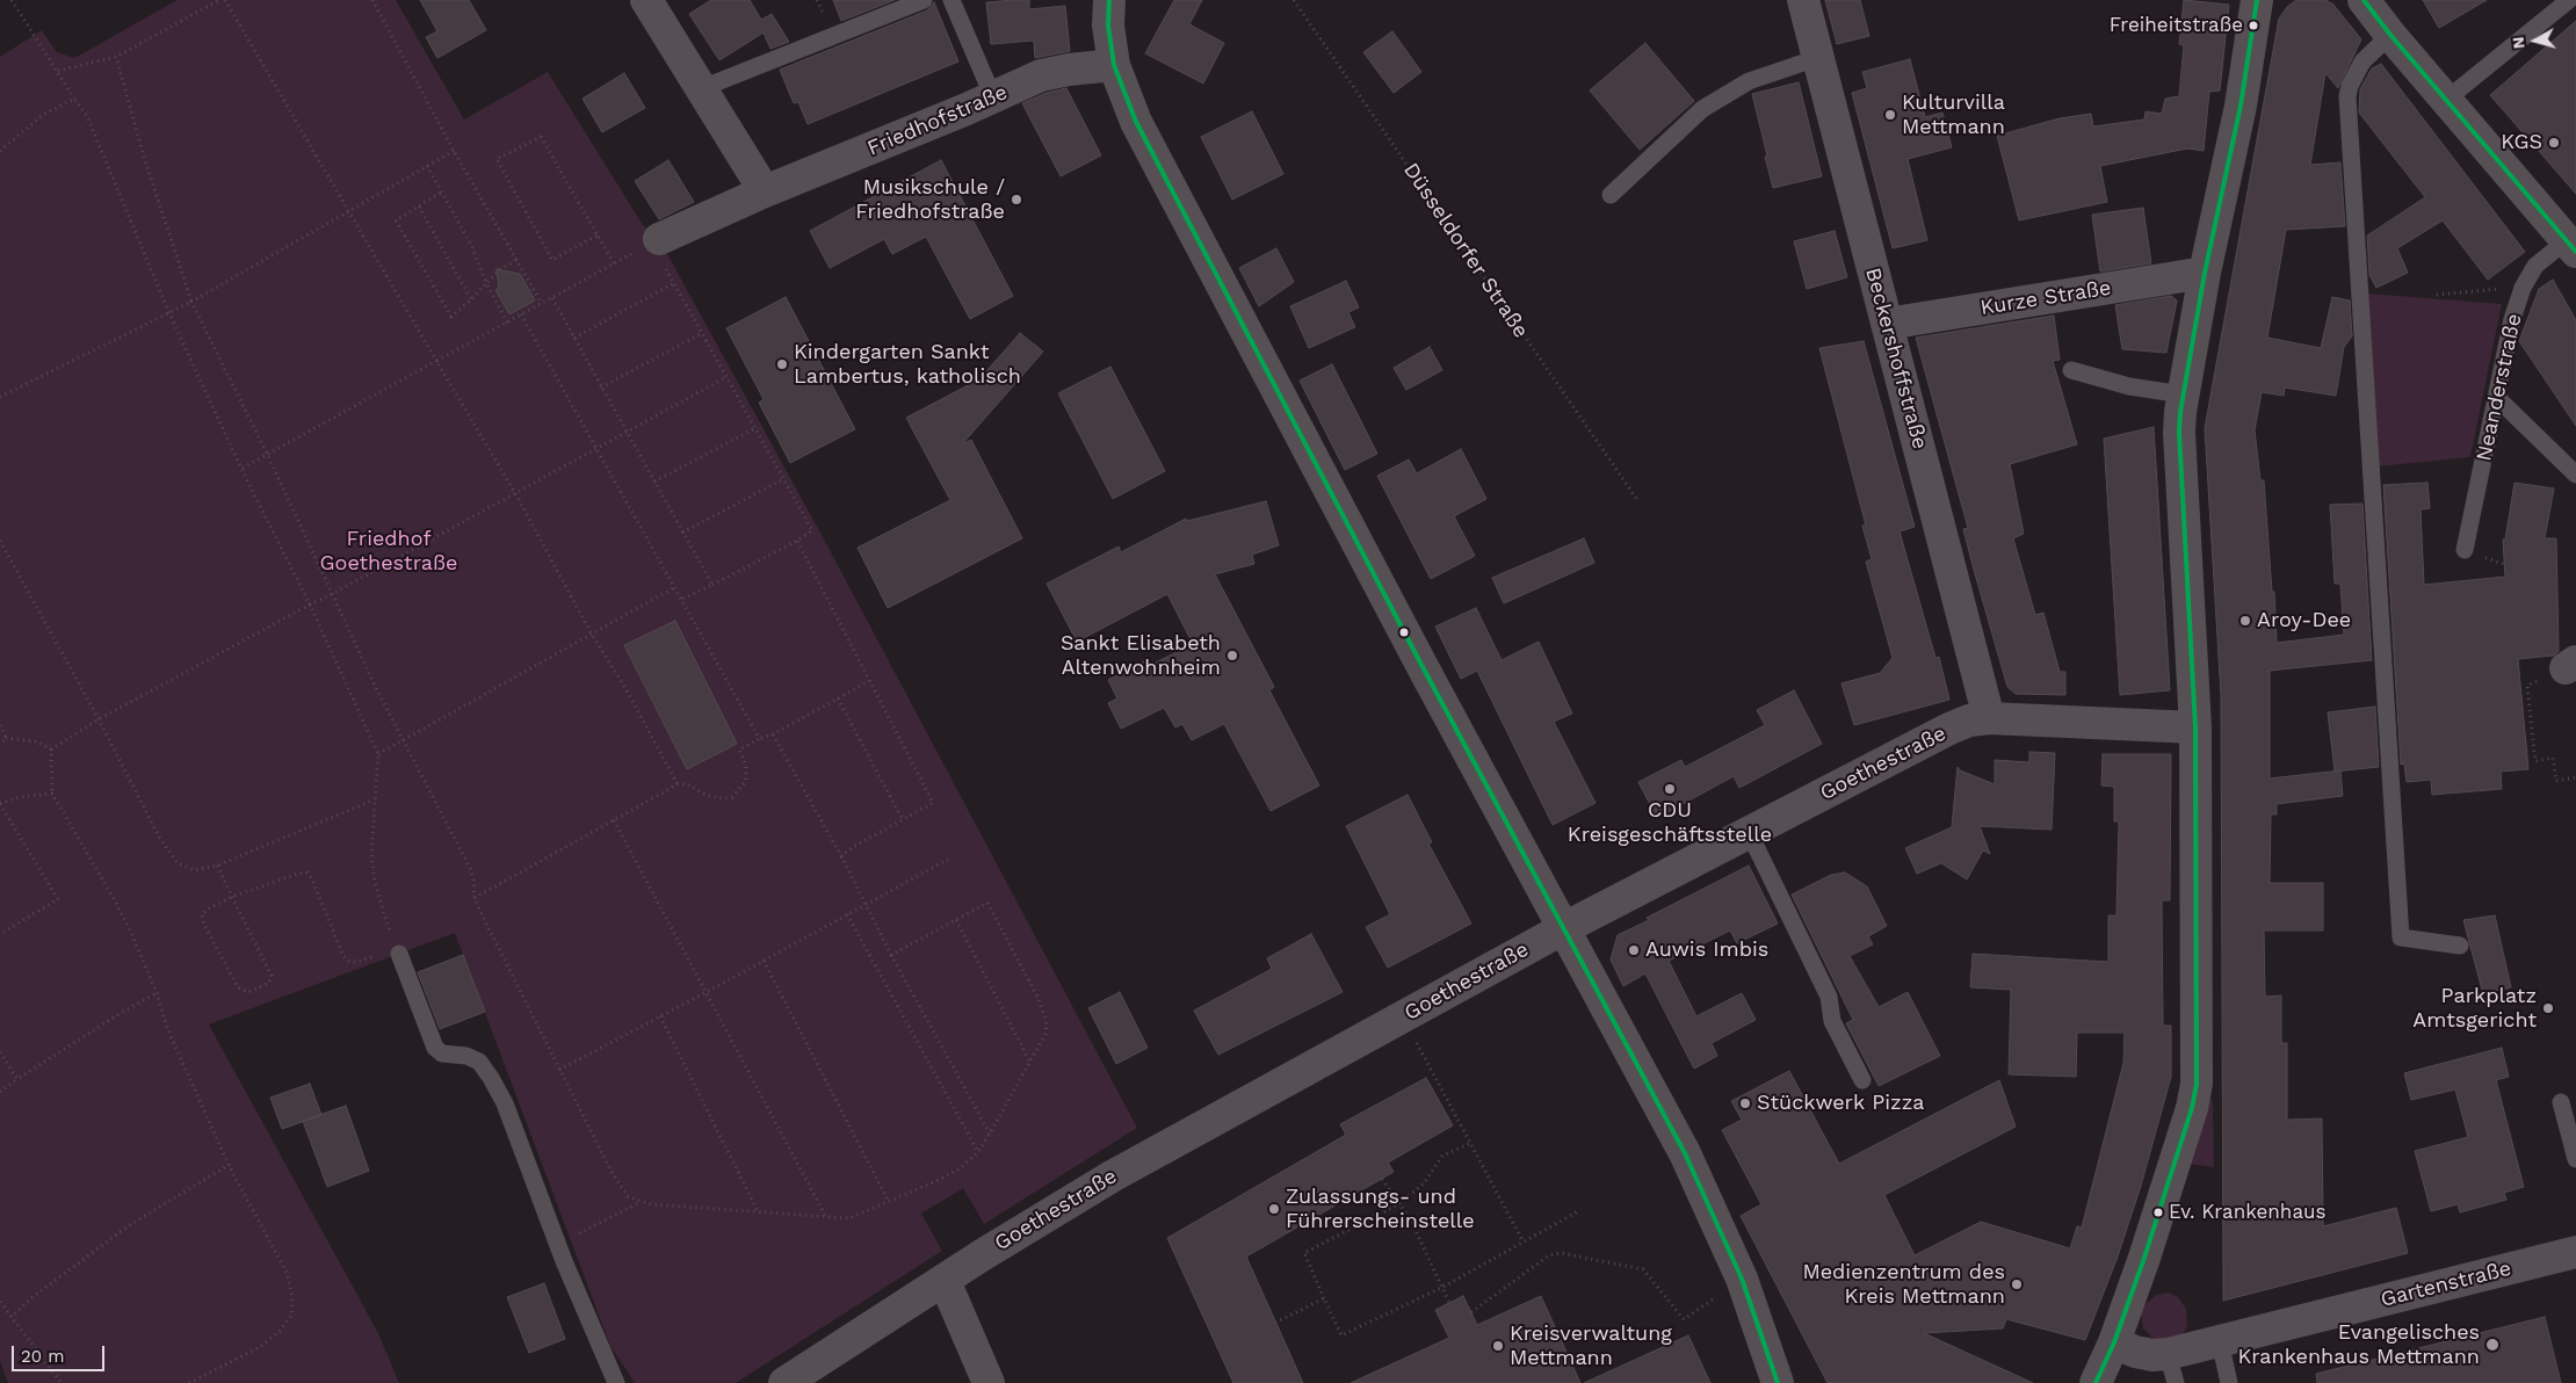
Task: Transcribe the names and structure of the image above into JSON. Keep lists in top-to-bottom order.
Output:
{
  "streets": {
    "street": [
      "Friedhofstraße",
      "Kurze Straße",
      "Beckershoffstraße",
      "Neanderstraße",
      "Goethestraße",
      "Gartenstraße"
    ],
    "path": ["Düsseldorfer Straße"]
  },
  "crossings": [
    ["Kurze Straße", "Beckershoffstraße"],
    ["Beckershoffstraße", "Goethestraße"]
  ],
  "parks": ["Friedhof Goethestraße"],
  "places": [
    "Freiheitstraße",
    "Kulturvilla Mettmann",
    "KGS",
    "Musikschule / Friedhofstraße",
    "Kindergarten Sankt Lambertus, katholisch",
    "Aroy-Dee",
    "Sankt Elisabeth Altenwohnheim",
    "CDU Kreisgeschäftsstelle",
    "Auwis Imbis",
    "Parkplatz Amtsgericht",
    "Stückwerk Pizza",
    "Zulassungs- und Führerscheinstelle",
    "Ev. Krankenhaus",
    "Medienzentrum des Kreis Mettmann",
    "Evangelisches Krankenhaus Mettmann",
    "Kreisverwaltung Mettmann"
  ],
  "scale_bar": "20 m",
  "north": "left"
}
